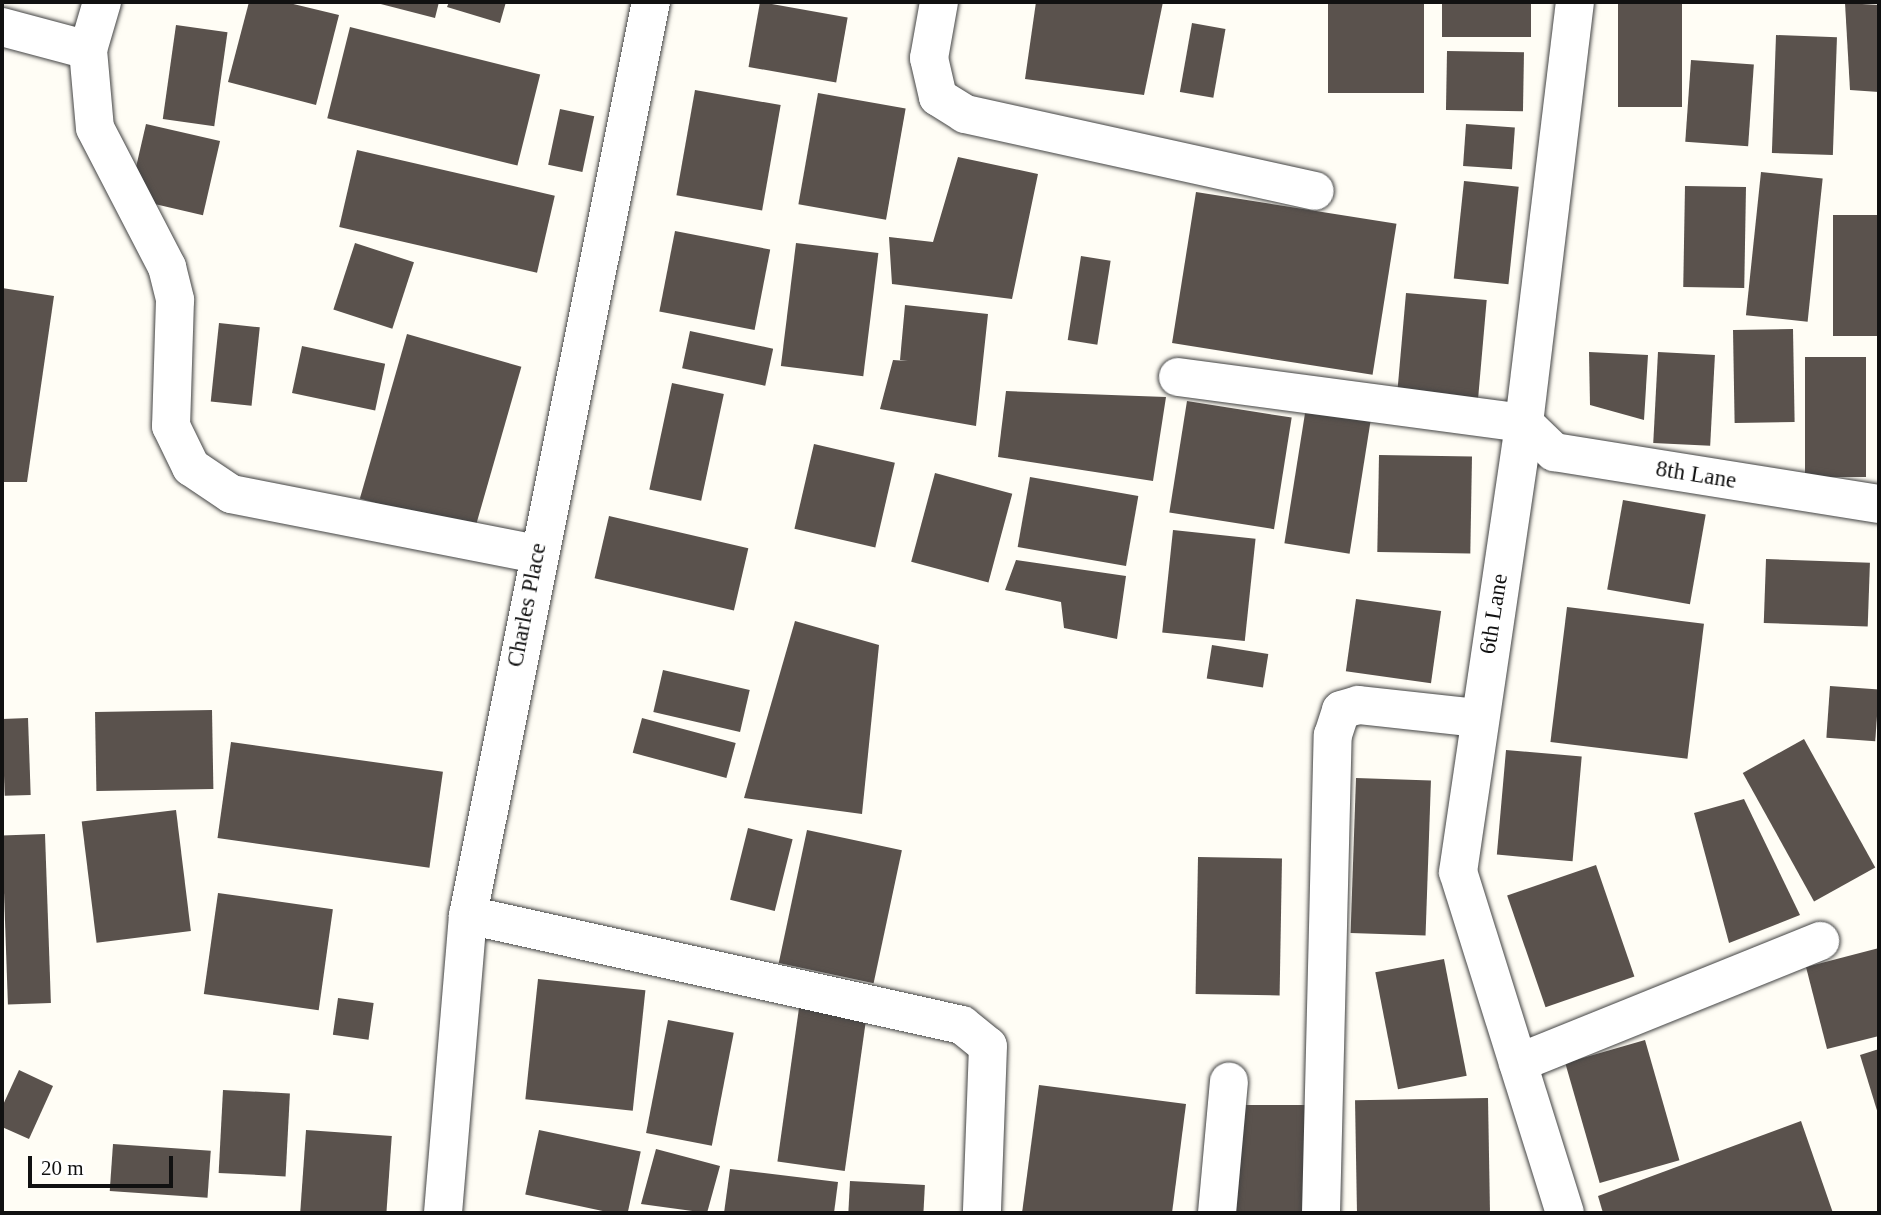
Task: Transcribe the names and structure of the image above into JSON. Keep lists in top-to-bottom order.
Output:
{
  "streets": {
    "street": ["8th Lane", "Charles Place", "6th Lane"]
  },
  "crossings": [
    ["8th Lane", "6th Lane"]
  ],
  "scale_bar": "20 m"
}
